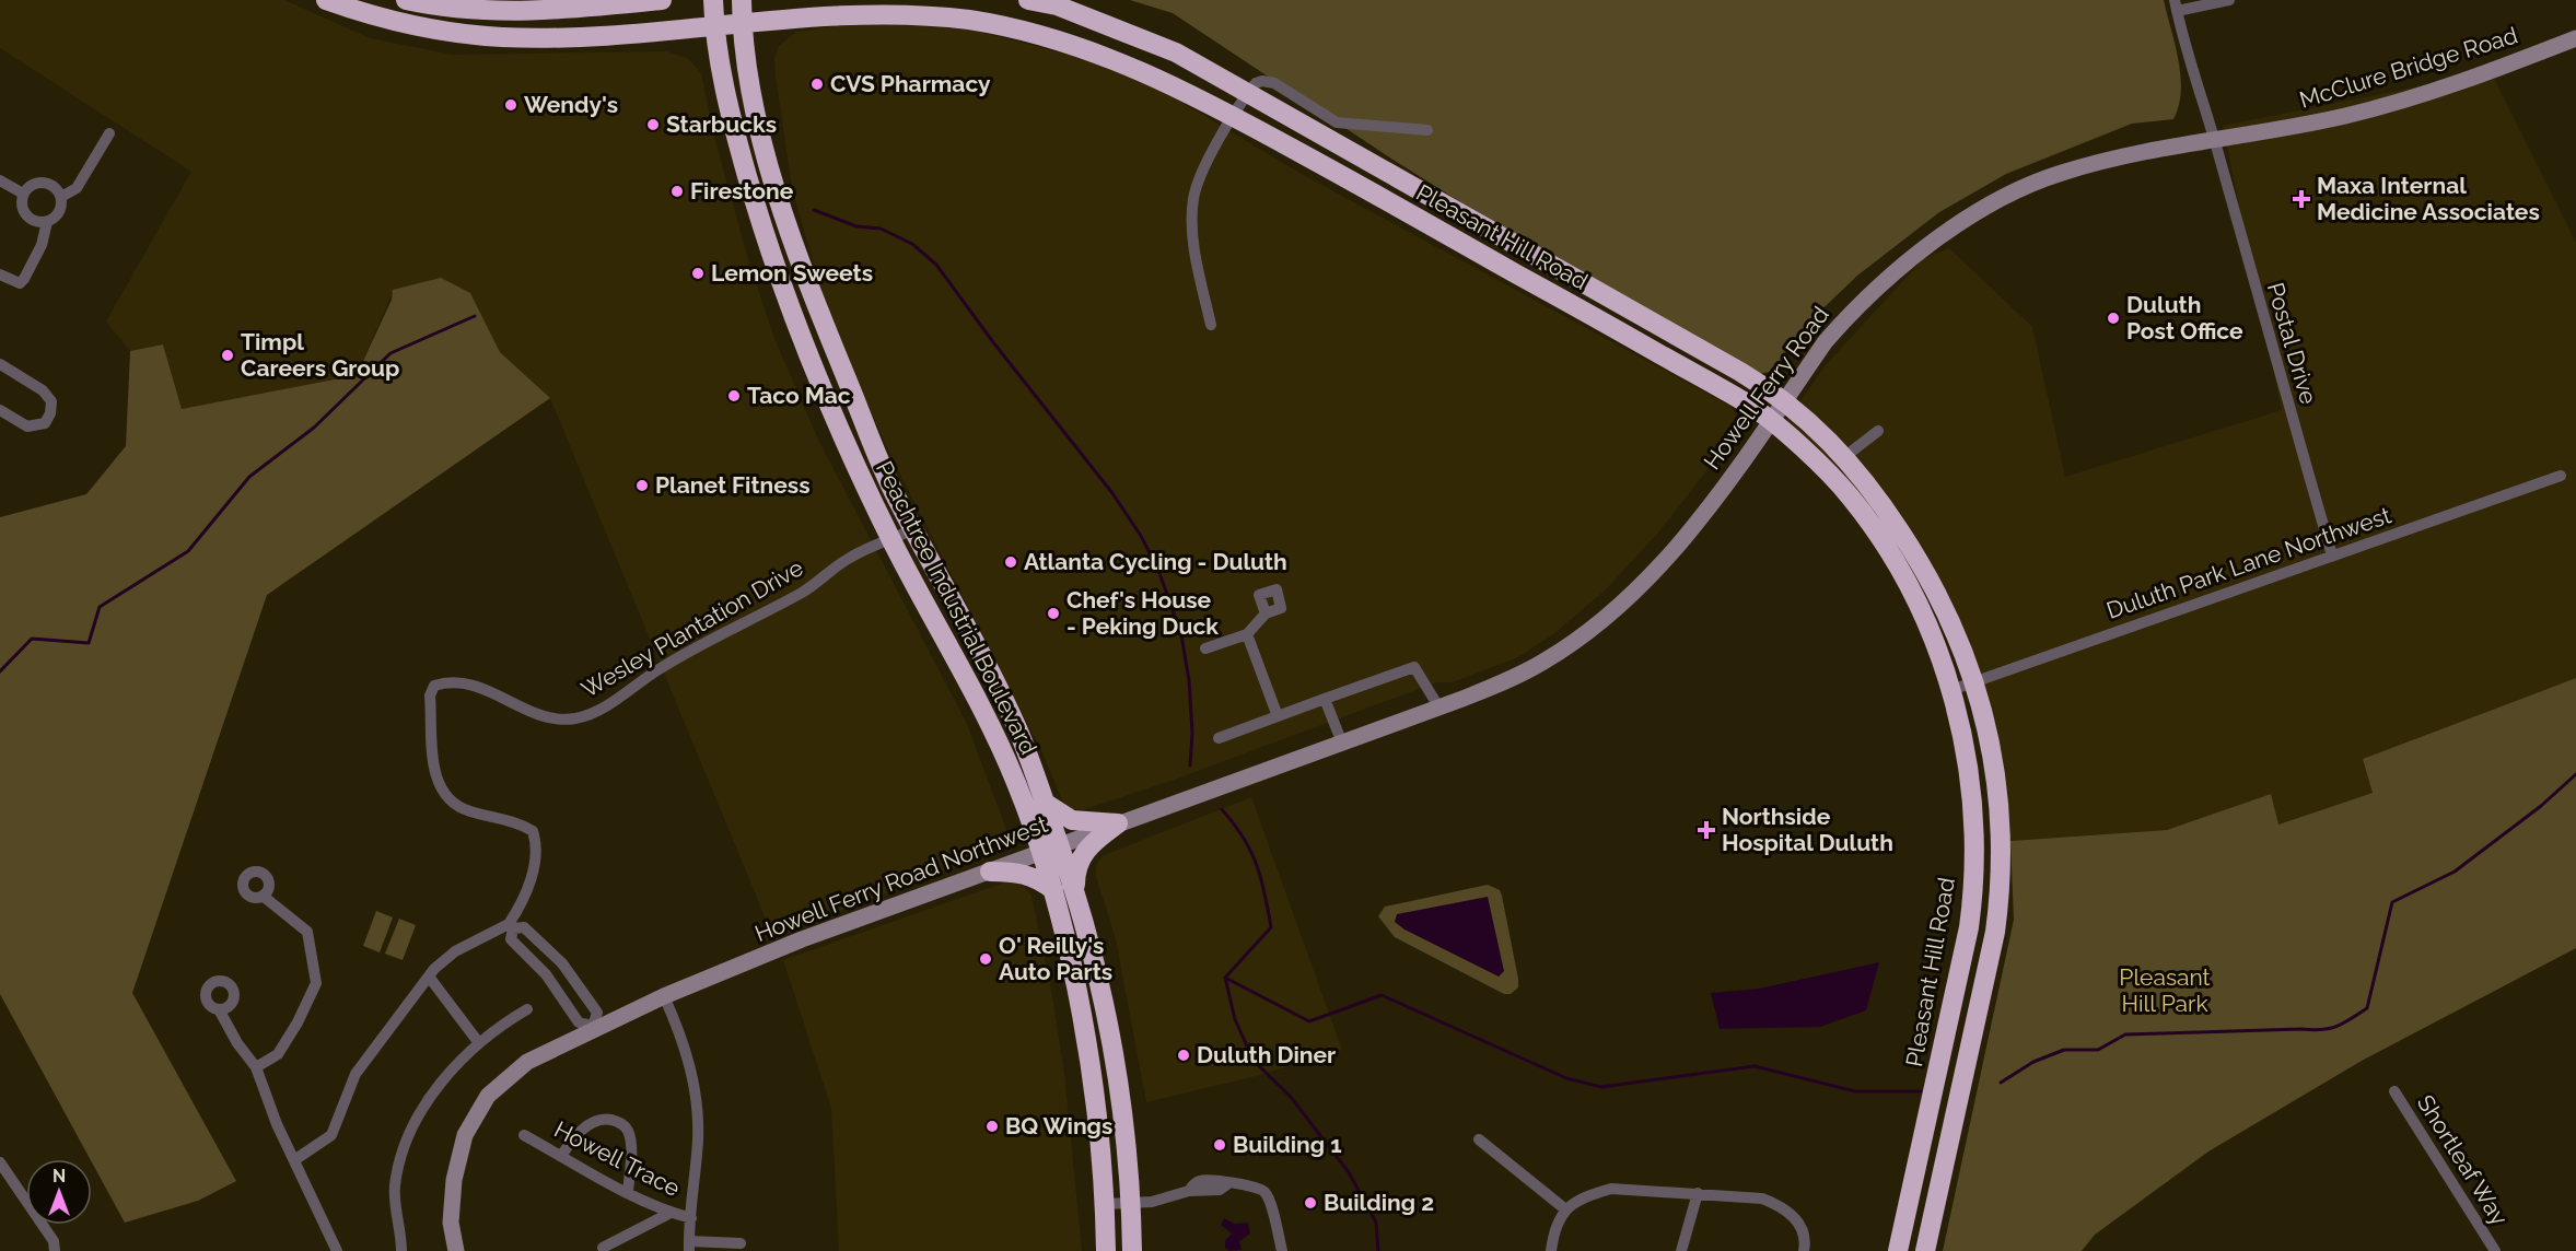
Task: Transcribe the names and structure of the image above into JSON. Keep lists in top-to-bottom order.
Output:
{
  "streets": {
    "highway": ["Pleasant Hill Road", "Peachtree Industrial Boulevard"],
    "street": [
      "McClure Bridge Road",
      "Postal Drive",
      "Howell Ferry Road",
      "Duluth Park Lane Northwest",
      "Wesley Plantation Drive",
      "Howell Ferry Road Northwest",
      "Howell Trace",
      "Shortleaf Way"
    ]
  },
  "crossings": [
    ["McClure Bridge Road", "Postal Drive"],
    ["McClure Bridge Road", "Howell Ferry Road"],
    ["Pleasant Hill Road", "Howell Ferry Road"],
    ["Pleasant Hill Road", "Duluth Park Lane Northwest"],
    ["Pleasant Hill Road", "Peachtree Industrial Boulevard"],
    ["Postal Drive", "Howell Ferry Road"],
    ["Postal Drive", "Duluth Park Lane Northwest"],
    ["Howell Ferry Road", "Howell Ferry Road Northwest"],
    ["Peachtree Industrial Boulevard", "Wesley Plantation Drive"],
    ["Peachtree Industrial Boulevard", "Howell Ferry Road Northwest"]
  ],
  "parks": ["Pleasant Hill Park"],
  "places": {
    "other": [
      "CVS Pharmacy",
      "Wendy's",
      "Starbucks",
      "Firestone",
      "Lemon Sweets",
      "Duluth Post Office",
      "Timpl Careers Group",
      "Taco Mac",
      "Planet Fitness",
      "Atlanta Cycling - Duluth",
      "Chef's House - Peking Duck",
      "O' Reilly's Auto Parts",
      "Duluth Diner",
      "BQ Wings",
      "Building 1",
      "Building 2"
    ],
    "health": ["Maxa Internal Medicine Associates", "Northside Hospital Duluth"]
  },
  "north": "top"
}
